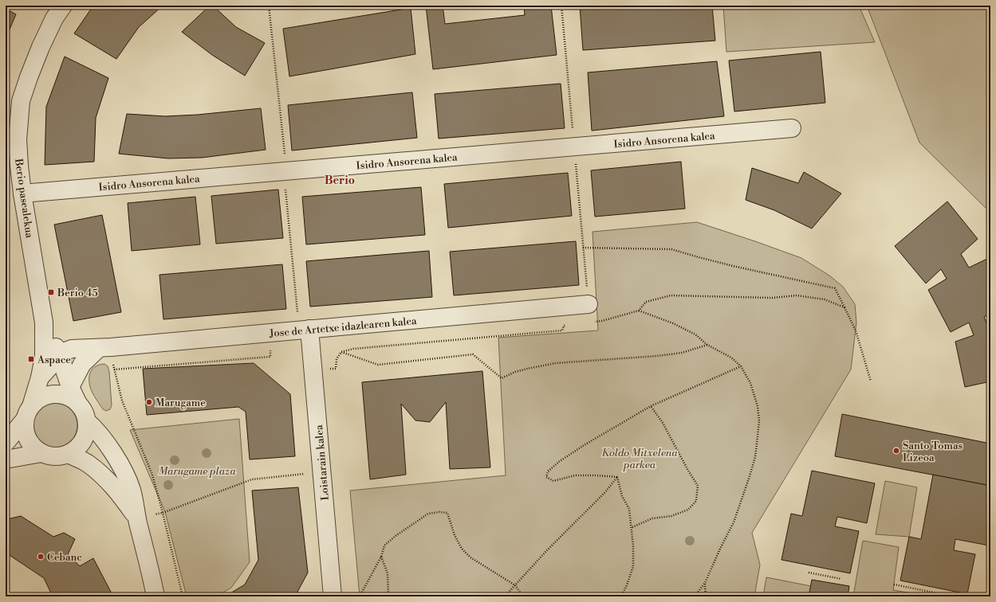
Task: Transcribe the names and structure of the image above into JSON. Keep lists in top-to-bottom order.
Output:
{
  "streets": {
    "street": [
      "Isidro Ansorena kalea",
      "Berio pasealekua",
      "Jose de Artetxe idazlearen kalea",
      "Loistarain kalea"
    ]
  },
  "crossings": [
    ["Isidro Ansorena kalea", "Berio pasealekua"],
    ["Berio pasealekua", "Jose de Artetxe idazlearen kalea"],
    ["Jose de Artetxe idazlearen kalea", "Loistarain kalea"]
  ],
  "districts": ["Berio"],
  "parks": ["Koldo Mitxelena parkea", "Marugame plaza"],
  "places": {
    "transit": ["Berio 45", "Aspace"],
    "other": ["Marugame", "Santo Tomas Lizeoa", "Cebanc"]
  }
}
